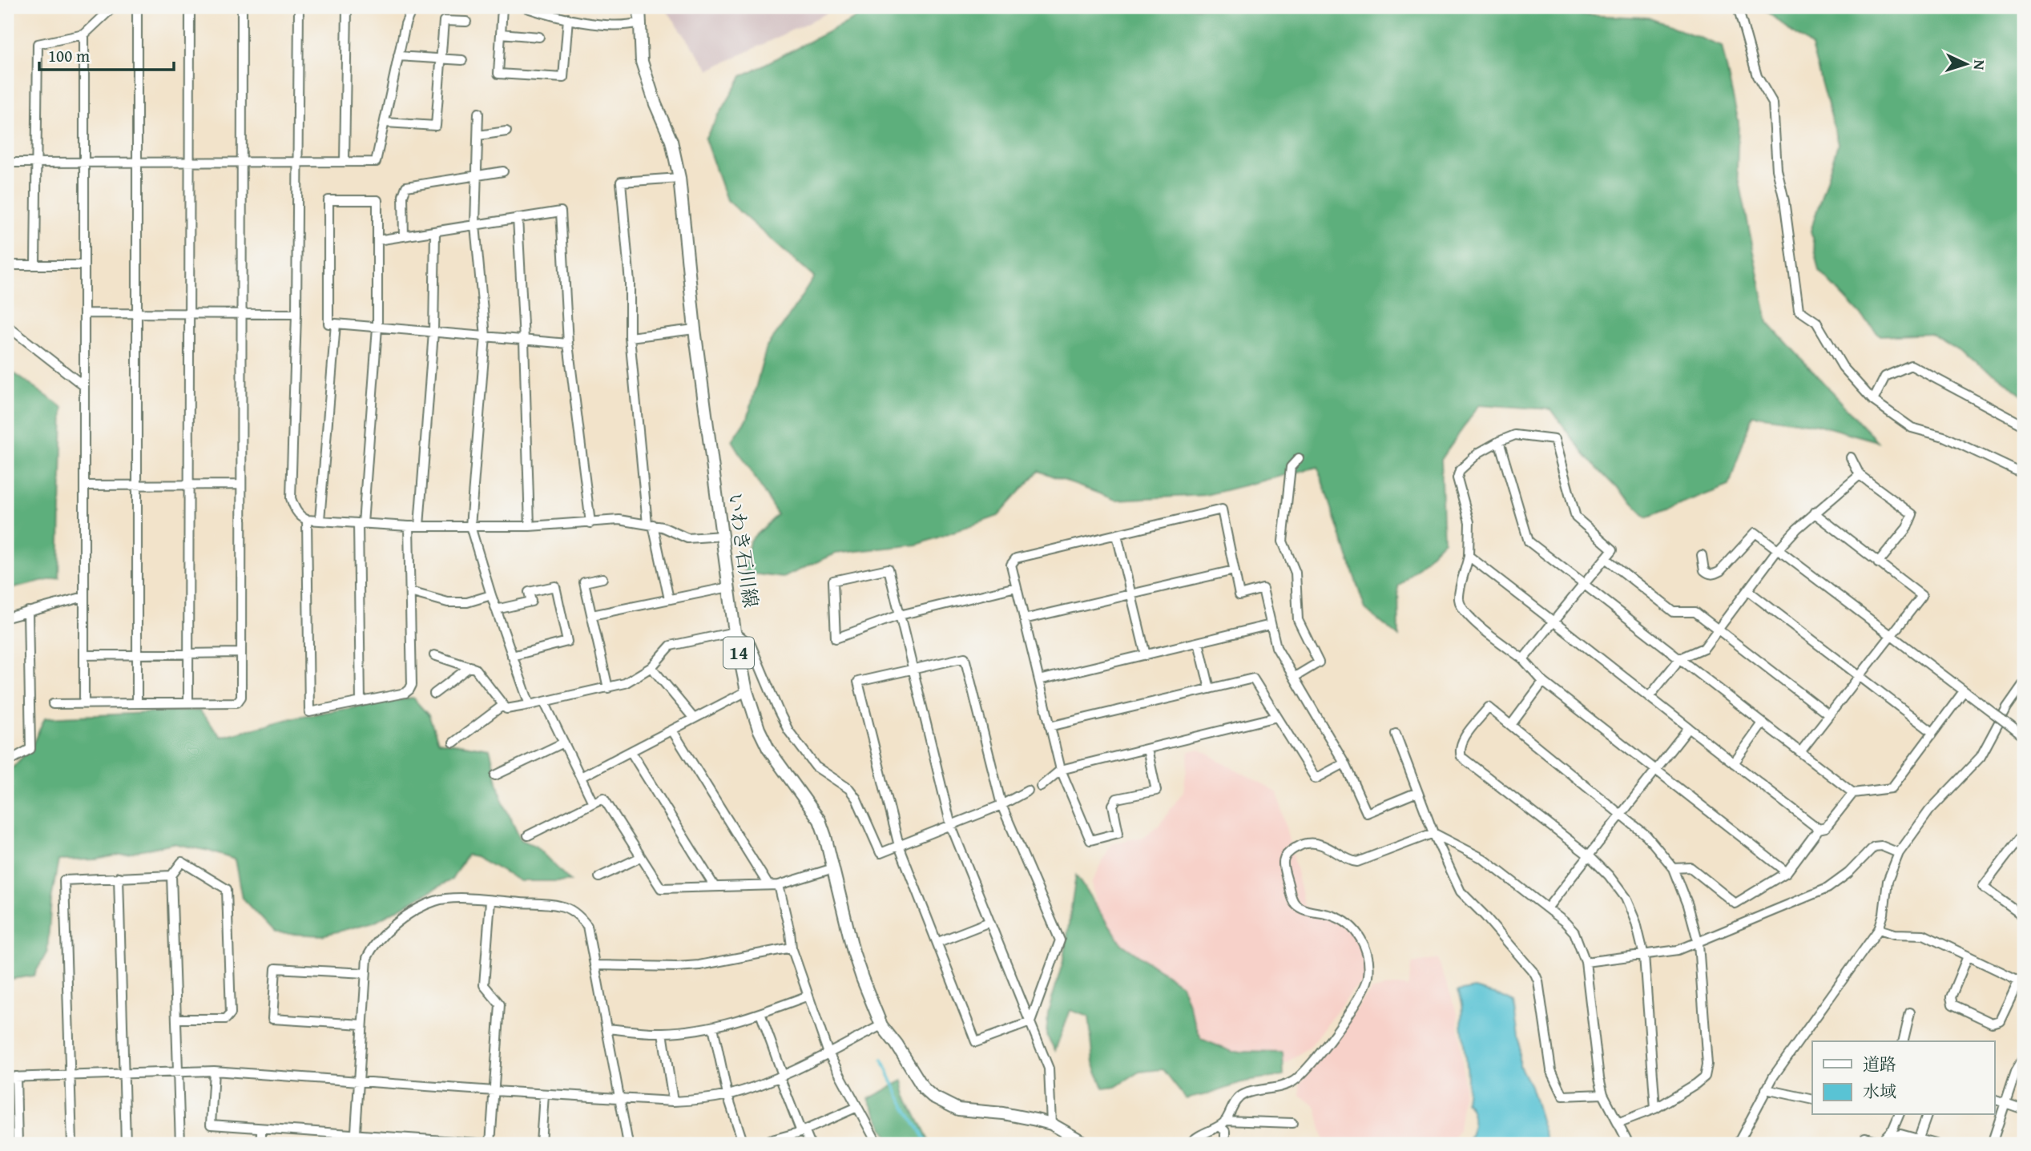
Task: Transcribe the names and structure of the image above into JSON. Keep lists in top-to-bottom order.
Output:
{
  "streets": {
    "main road": ["いわき石川線", "14"]
  },
  "legend": ["道路", "水域"],
  "scale_bar": "100 m",
  "north": "right"
}
